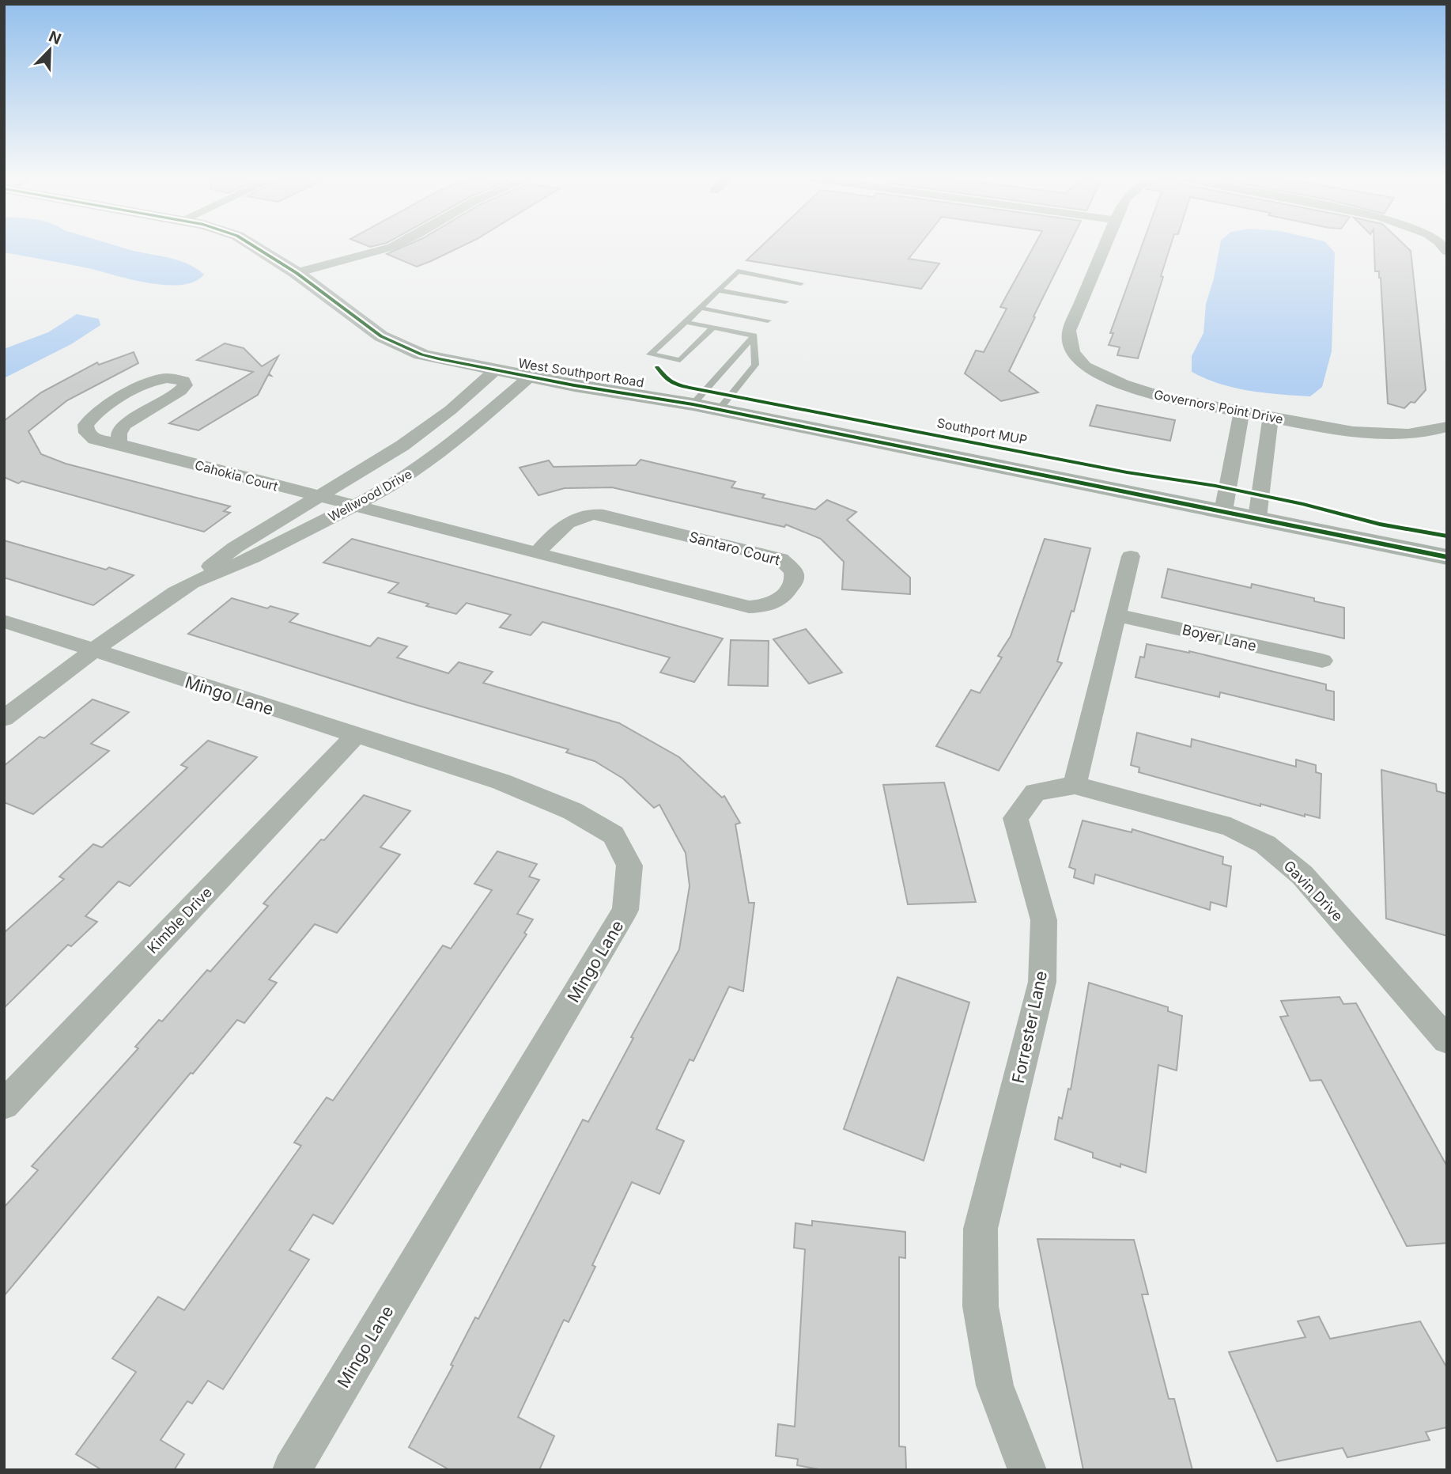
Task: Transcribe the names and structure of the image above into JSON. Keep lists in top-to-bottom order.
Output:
{
  "streets": {
    "main road": ["West Southport Road"],
    "street": [
      "Governors Point Drive",
      "Cahokia Court",
      "Wellwood Drive",
      "Santaro Court",
      "Boyer Lane",
      "Mingo Lane",
      "Gavin Drive",
      "Kimble Drive",
      "Forrester Lane"
    ],
    "cycle path": ["Southport MUP"]
  },
  "crossings": [
    ["West Southport Road", "Wellwood Drive"],
    ["Cahokia Court", "Wellwood Drive"],
    ["Cahokia Court", "Santaro Court"],
    ["Wellwood Drive", "Santaro Court"],
    ["Wellwood Drive", "Mingo Lane"],
    ["Mingo Lane", "Kimble Drive"],
    ["Gavin Drive", "Forrester Lane"]
  ],
  "north": "top right"
}
